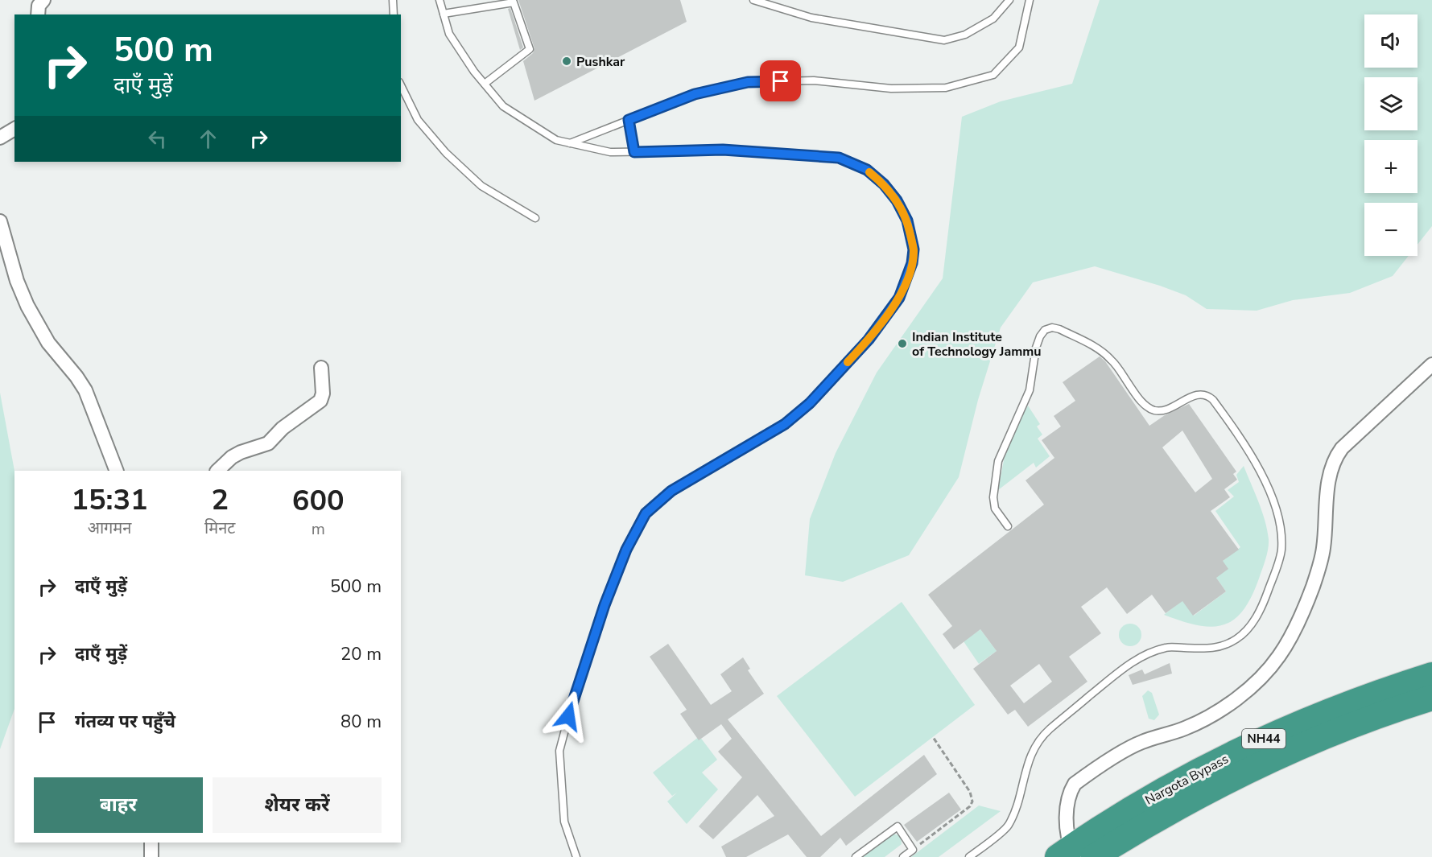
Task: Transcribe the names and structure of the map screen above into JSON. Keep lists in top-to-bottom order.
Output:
{
  "streets": {
    "highway": ["NH44", "Nargota Bypass"]
  },
  "places": ["Pushkar", "Indian Institute of Technology Jammu"],
  "page": {
    "map_buttons": ["+", "−"],
    "turn": ["500 m", "दाएँ मुड़ें"],
    "eta": [
      "15:31",
      "आगमन",
      "2",
      "मिनट",
      "600",
      "m"
    ],
    "list": [
      {
        "name": "दाएँ मुड़ें",
        "value": "500 m"
      },
      {
        "name": "दाएँ मुड़ें",
        "value": "20 m"
      },
      {
        "name": "गंतव्य पर पहुँचे",
        "value": "80 m"
      }
    ],
    "buttons": ["बाहर", "शेयर करें"]
  }
}
